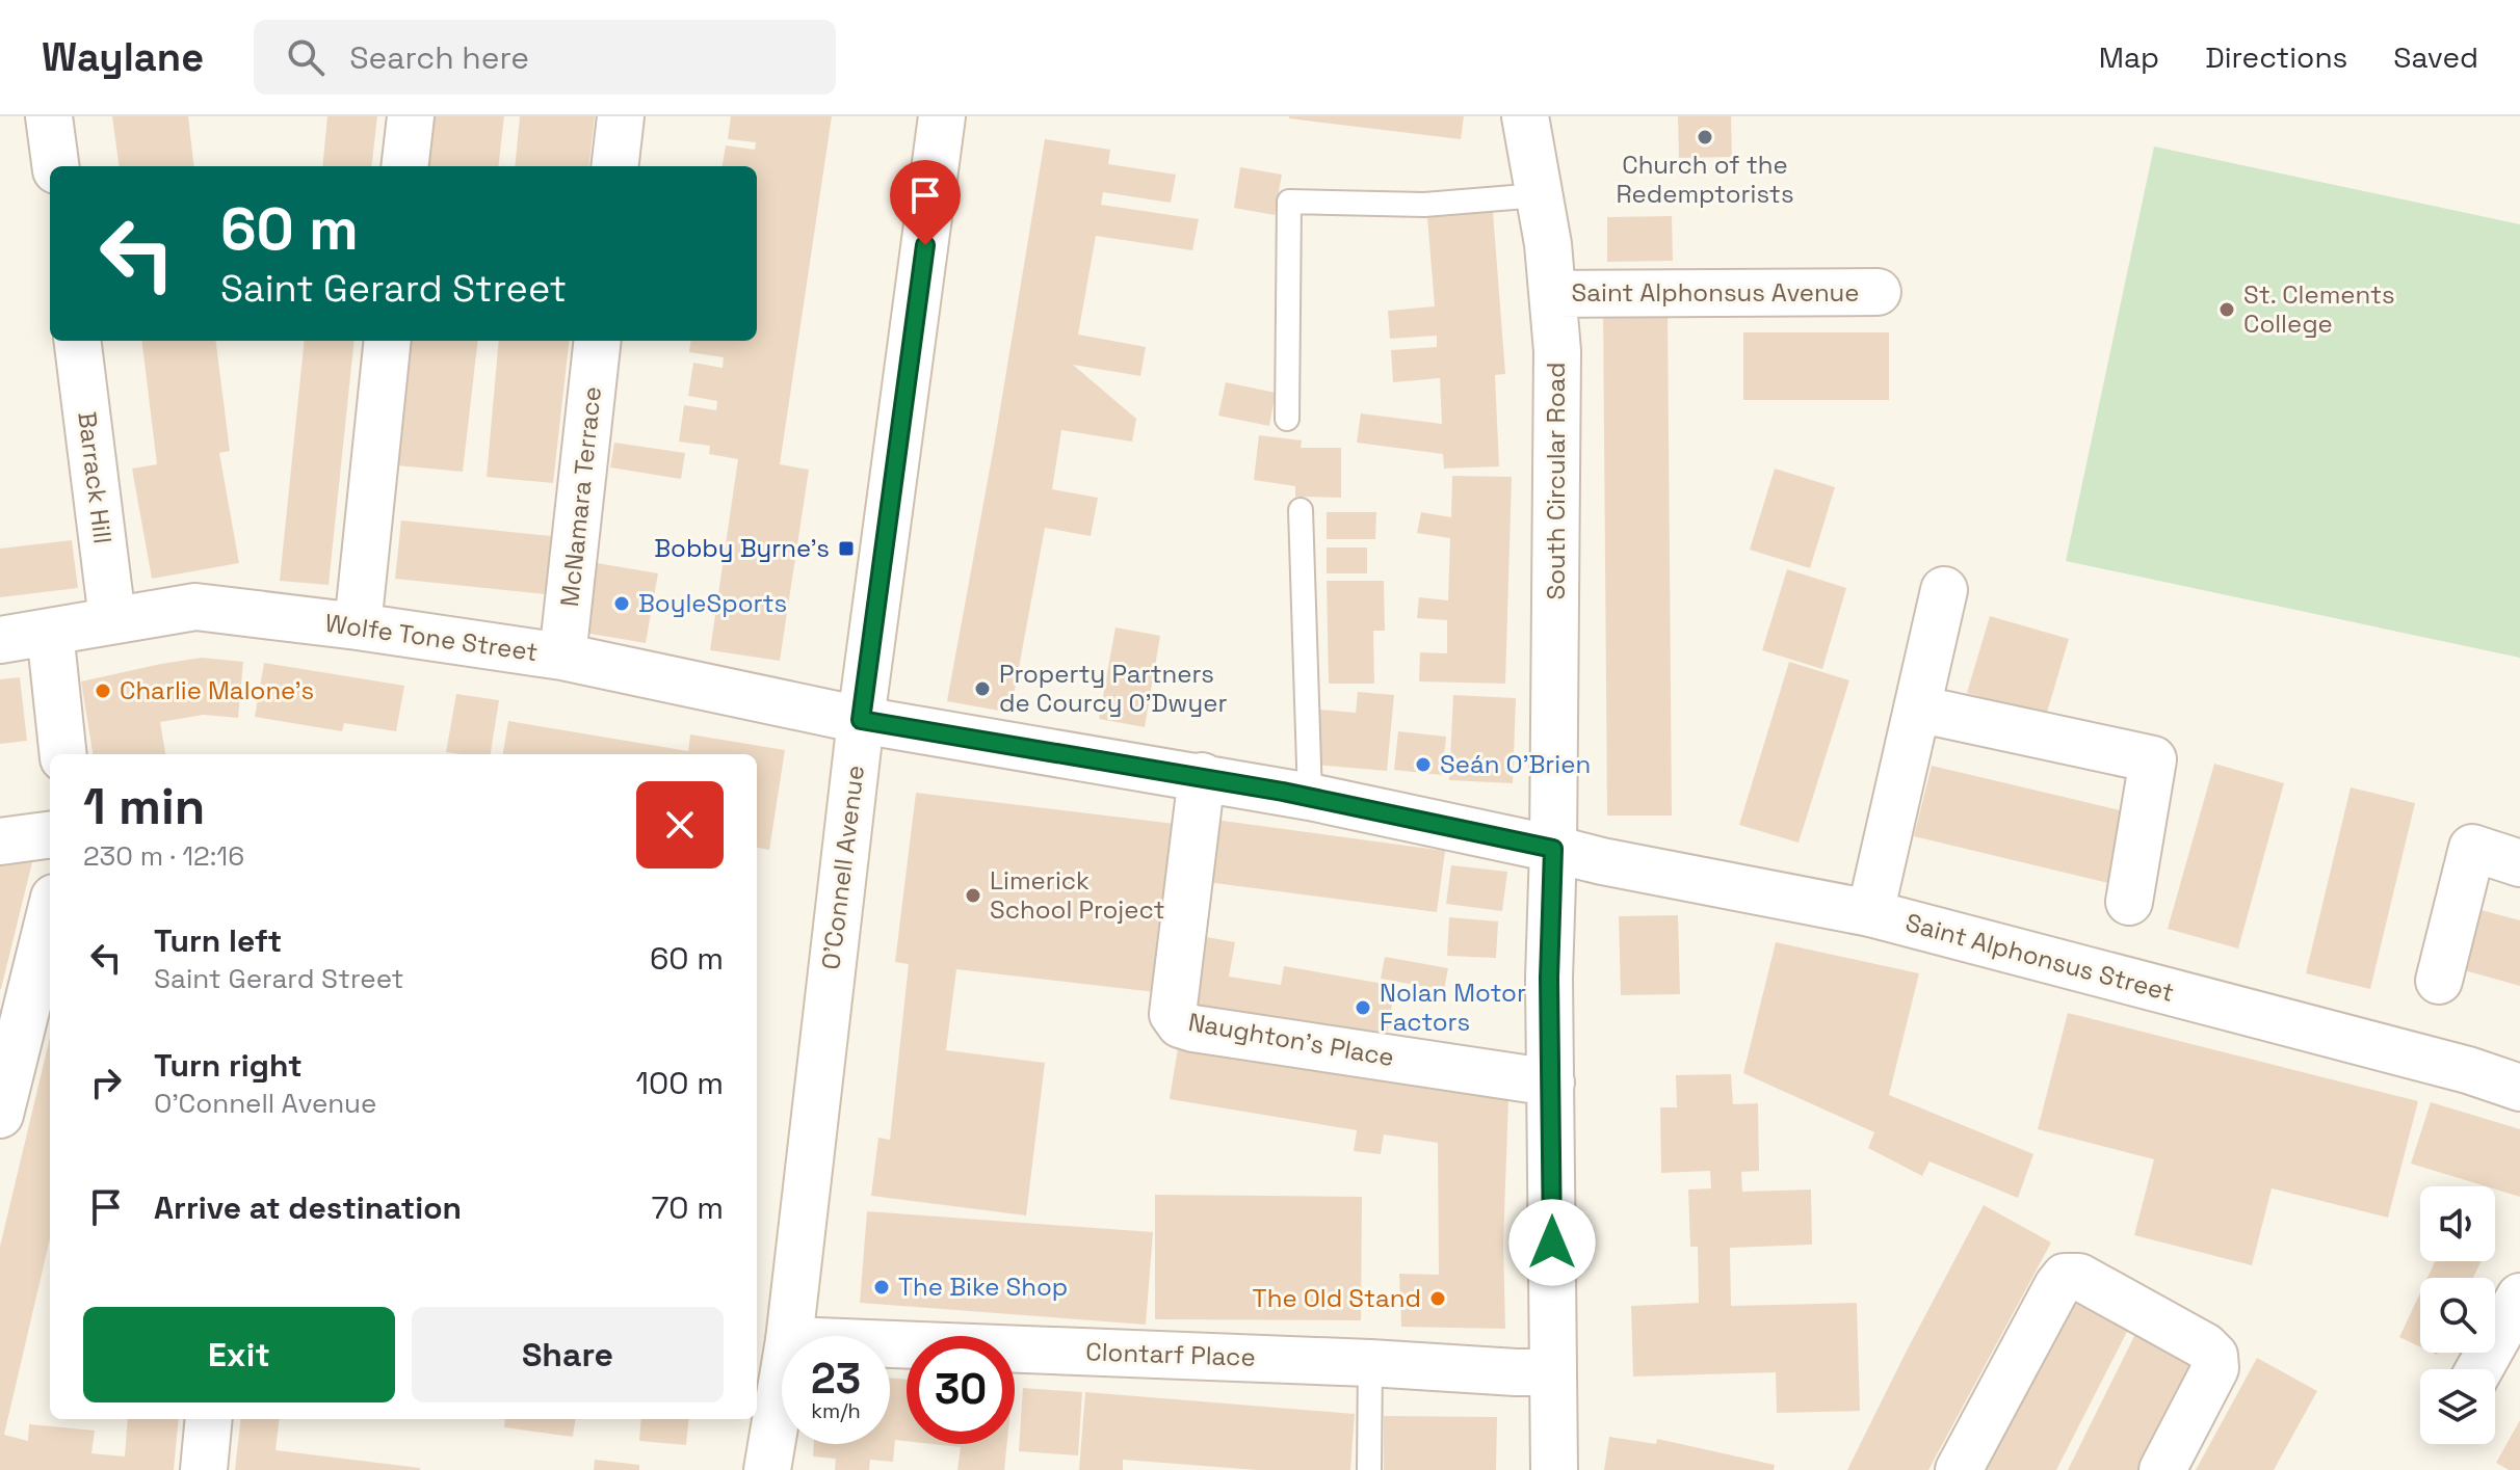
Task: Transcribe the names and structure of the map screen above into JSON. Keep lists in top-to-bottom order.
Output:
{
  "streets": {
    "street": [
      "Saint Alphonsus Avenue",
      "Barrack Hill",
      "South Circular Road",
      "McNamara Terrace",
      "Wolfe Tone Street",
      "O'Connell Avenue",
      "Saint Alphonsus Street",
      "Naughton's Place",
      "Clontarf Place"
    ]
  },
  "crossings": [
    ["Saint Alphonsus Avenue", "South Circular Road"],
    ["Barrack Hill", "Wolfe Tone Street"],
    ["South Circular Road", "Saint Alphonsus Street"],
    ["South Circular Road", "Naughton's Place"],
    ["South Circular Road", "Clontarf Place"],
    ["McNamara Terrace", "Wolfe Tone Street"],
    ["Wolfe Tone Street", "O'Connell Avenue"],
    ["Wolfe Tone Street", "Saint Alphonsus Street"],
    ["Wolfe Tone Street", "Naughton's Place"],
    ["Saint Alphonsus Street", "Naughton's Place"]
  ],
  "places": {
    "other": [
      "Church of the Redemptorists",
      "St. Clements College",
      "BoyleSports",
      "Property Partners de Courcy O'Dwyer",
      "Charlie Malone's",
      "Seán O'Brien",
      "Limerick School Project",
      "Nolan Motor Factors",
      "The Bike Shop",
      "The Old Stand"
    ],
    "transit": ["Bobby Byrne's"]
  },
  "page": {
    "header": "Waylane",
    "search": "Search here",
    "nav": ["Map", "Directions", "Saved"],
    "turn": ["60 m", "Saint Gerard Street"],
    "heading": ["1 min", "230 m · 12:16"],
    "list": [
      {
        "name": "Turn left",
        "note": "Saint Gerard Street",
        "value": "60 m"
      },
      {
        "name": "Turn right",
        "note": "O'Connell Avenue",
        "value": "100 m"
      },
      {
        "name": "Arrive at destination",
        "value": "70 m"
      }
    ],
    "buttons": ["Exit", "Share"],
    "speed": "23 km/h",
    "limit": "30"
  }
}
